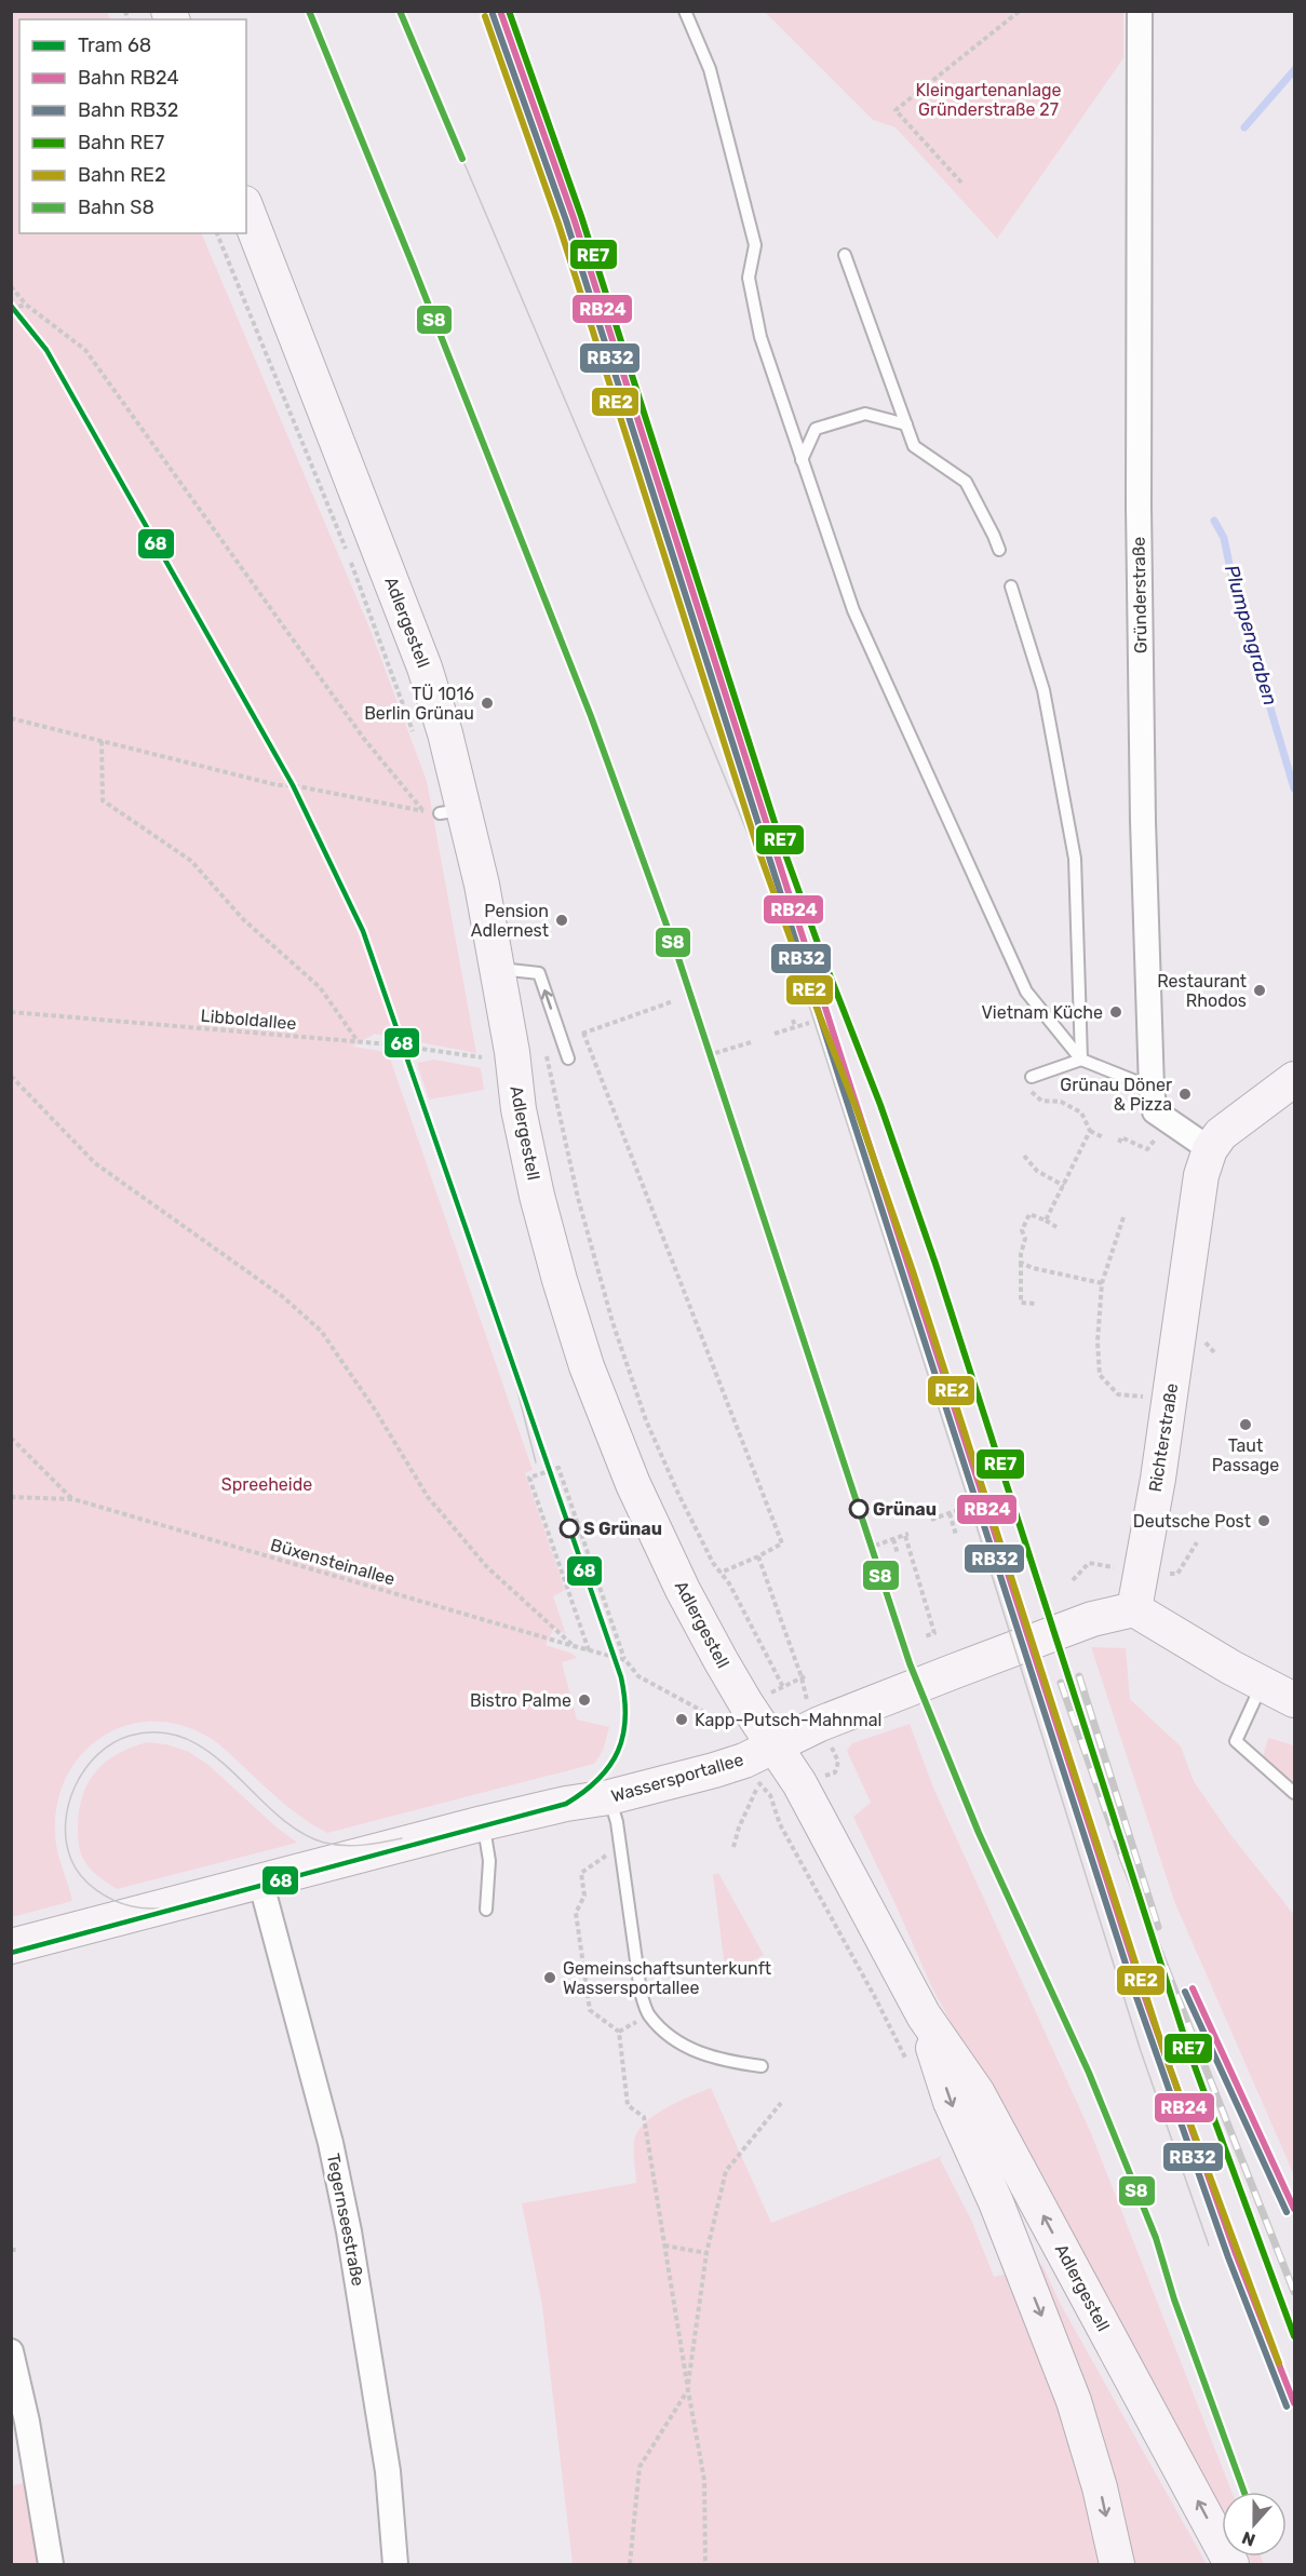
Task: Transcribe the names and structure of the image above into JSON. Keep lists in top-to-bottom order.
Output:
{
  "streets": {
    "main road": ["Adlergestell", "Richterstraße", "Wassersportallee"],
    "street": ["Gründerstraße", "Tegernseestraße"],
    "path": ["Libboldallee", "Büxensteinallee"]
  },
  "crossings": [
    ["Gründerstraße", "Richterstraße"],
    ["Adlergestell", "Wassersportallee"],
    ["Wassersportallee", "Tegernseestraße"]
  ],
  "water": ["Plumpengraben"],
  "parks": ["Kleingartenanlage Gründerstraße 27", "Spreeheide"],
  "places": [
    "TÜ 1016 Berlin Grünau",
    "Pension Adlernest",
    "Restaurant Rhodos",
    "Vietnam Küche",
    "Grünau Döner & Pizza",
    "Taut Passage",
    "Grünau",
    "Deutsche Post",
    "S Grünau",
    "Bistro Palme",
    "Kapp-Putsch-Mahnmal",
    "Gemeinschaftsunterkunft Wassersportallee"
  ],
  "lines": [
    "rail line RB24",
    "rail line RE7",
    "rail line S8",
    "rail line RB32",
    "rail line RE2",
    "tram line 68"
  ],
  "legend": [
    "Tram 68",
    "Bahn RB24",
    "Bahn RB32",
    "Bahn RE7",
    "Bahn RE2",
    "Bahn S8"
  ],
  "north": "bottom"
}
